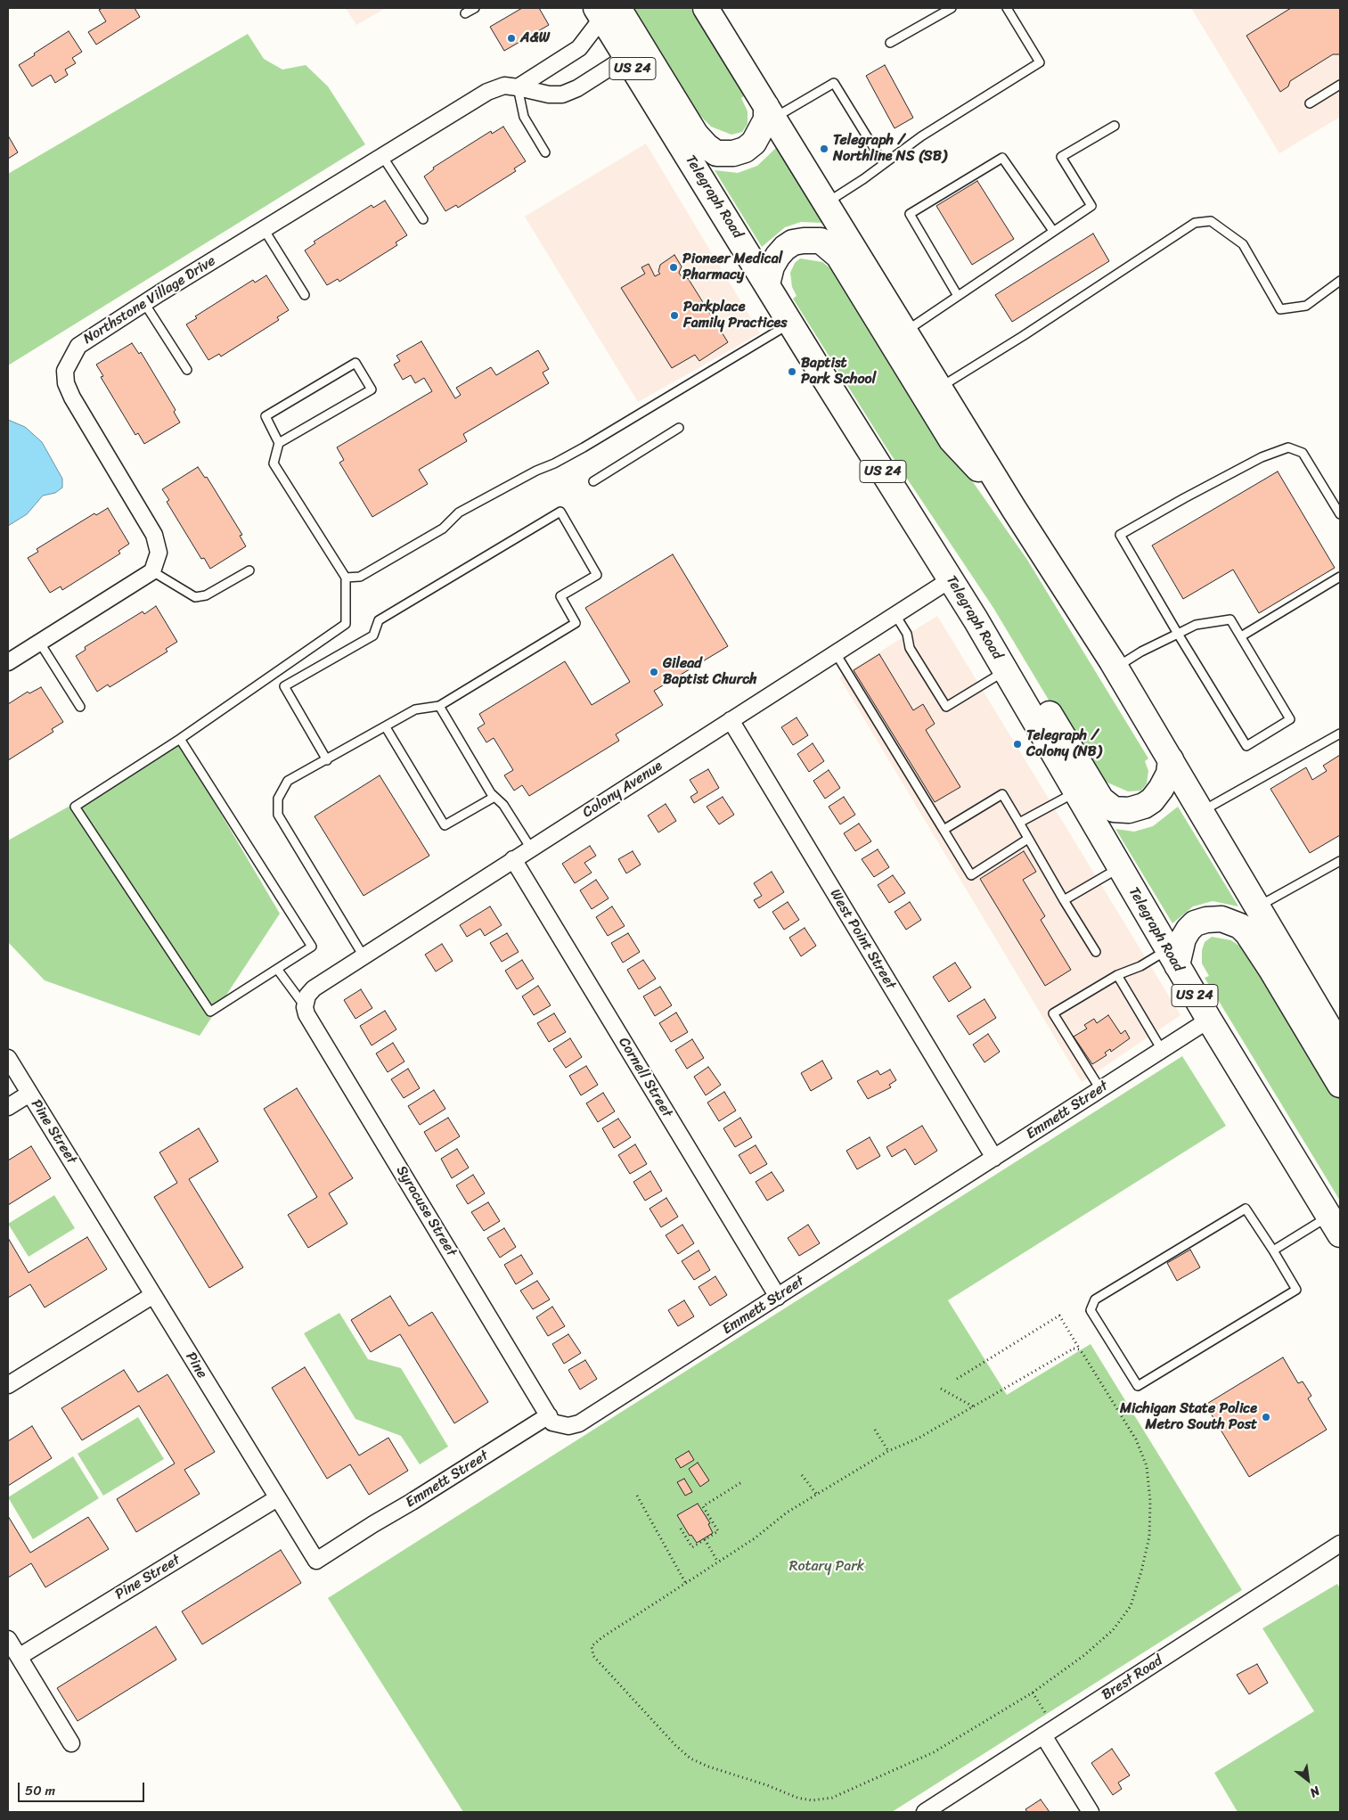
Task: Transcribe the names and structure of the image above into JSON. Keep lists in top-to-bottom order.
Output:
{
  "streets": {
    "main road": ["US 24", "Telegraph Road"],
    "street": [
      "Northstone Village Drive",
      "Colony Avenue",
      "West Point Street",
      "Cornell Street",
      "Emmett Street",
      "Pine Street",
      "Syracuse Street",
      "Pine",
      "Brest Road"
    ]
  },
  "crossings": [
    ["Telegraph Road", "Northstone Village Drive"],
    ["Telegraph Road", "Colony Avenue"],
    ["Telegraph Road", "Emmett Street"],
    ["Colony Avenue", "West Point Street"],
    ["Colony Avenue", "Cornell Street"],
    ["Colony Avenue", "Syracuse Street"],
    ["West Point Street", "Emmett Street"],
    ["Cornell Street", "Emmett Street"],
    ["Emmett Street", "Syracuse Street"],
    ["Emmett Street", "Pine"],
    ["Pine Street", "Pine"]
  ],
  "parks": ["Rotary Park"],
  "places": [
    "A&W",
    "Telegraph / Northline NS (SB)",
    "Pioneer Medical Pharmacy",
    "Parkplace Family Practices",
    "Baptist Park School",
    "Gilead Baptist Church",
    "Telegraph / Colony (NB)",
    "Michigan State Police Metro South Post"
  ],
  "scale_bar": "50 m",
  "north": "bottom right"
}
